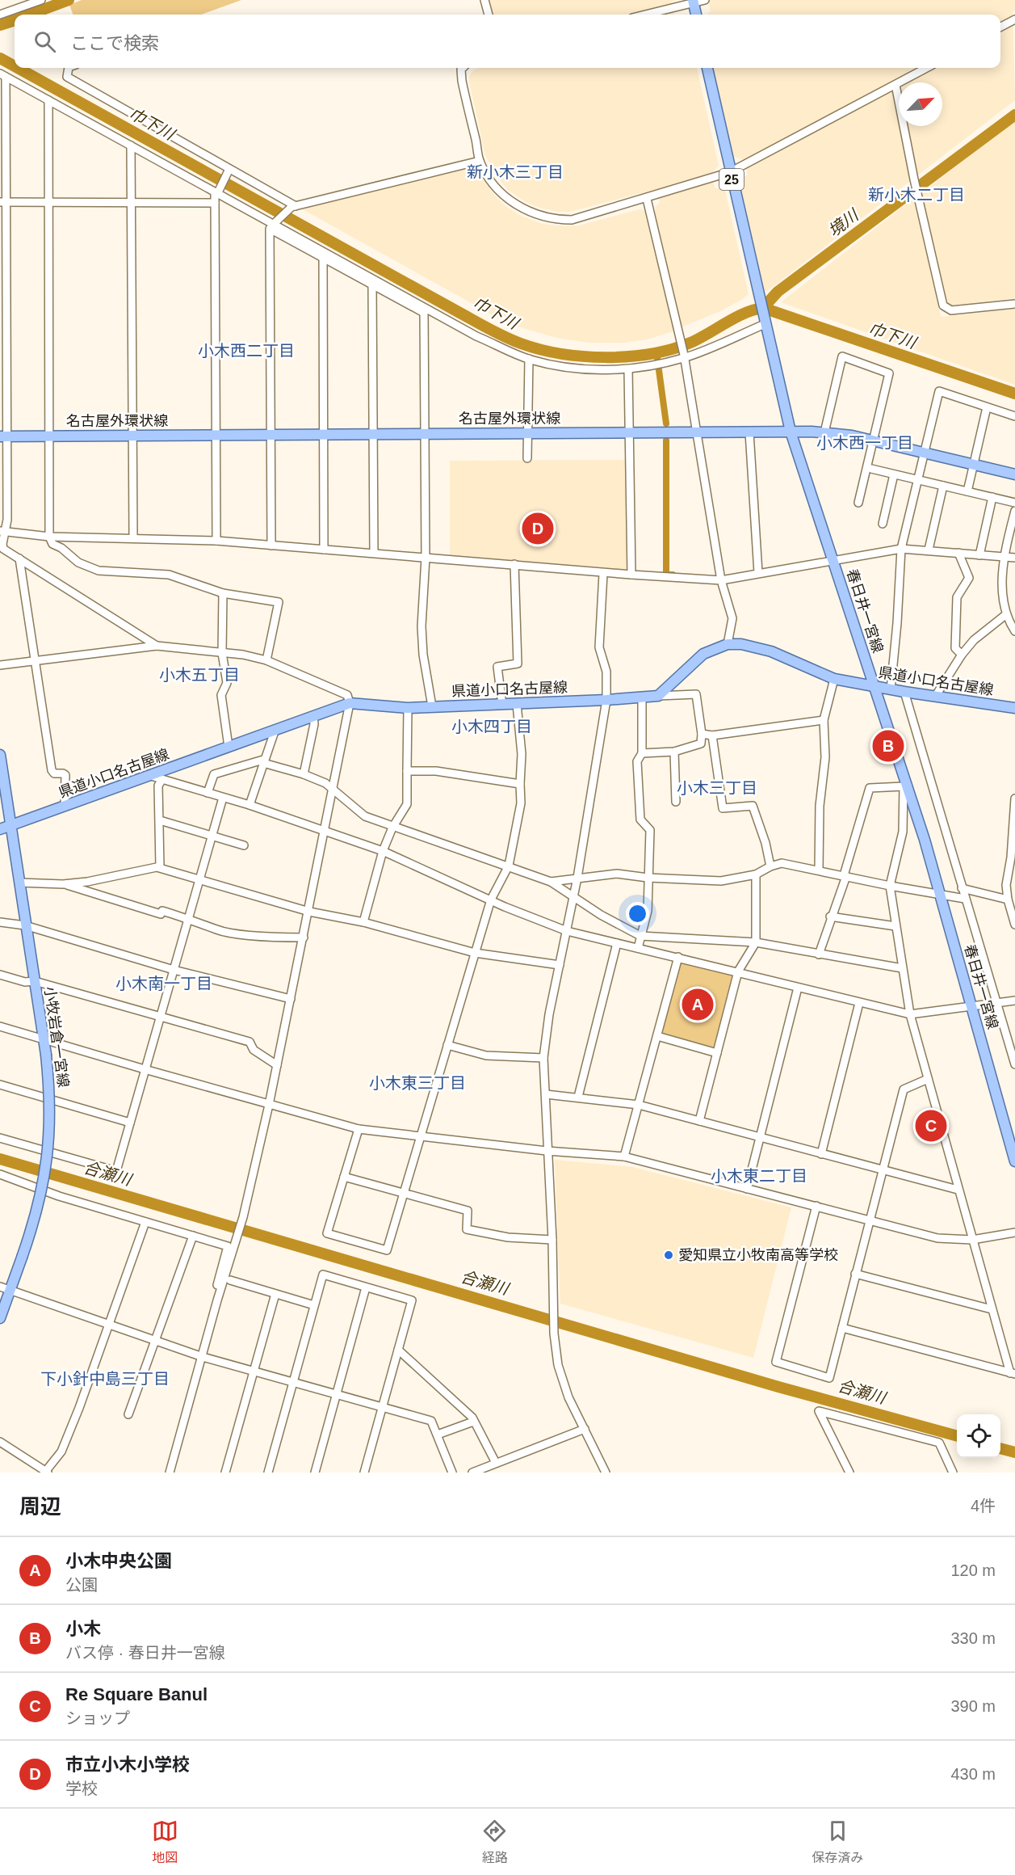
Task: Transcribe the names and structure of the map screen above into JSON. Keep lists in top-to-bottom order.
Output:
{
  "streets": {
    "main road": [
      "25",
      "名古屋外環状線",
      "春日井一宮線",
      "県道小口名古屋線",
      "小牧岩倉一宮線"
    ]
  },
  "crossings": [
    ["名古屋外環状線", "春日井一宮線"],
    ["春日井一宮線", "県道小口名古屋線"],
    ["県道小口名古屋線", "小牧岩倉一宮線"]
  ],
  "districts": [
    "新小木三丁目",
    "新小木二丁目",
    "小木西二丁目",
    "小木西一丁目",
    "小木五丁目",
    "小木四丁目",
    "小木三丁目",
    "小木南一丁目",
    "小木東三丁目",
    "小木東二丁目",
    "下小針中島三丁目"
  ],
  "water": ["巾下川", "境川", "合瀬川"],
  "places": ["愛知県立小牧南高等学校"],
  "north": "top right",
  "page": {
    "search": "ここで検索",
    "pins": [
      "D",
      "B",
      "A",
      "C"
    ],
    "heading": ["周辺", "4件"],
    "list": [
      {
        "mark": "A",
        "name": "小木中央公園",
        "note": "公園",
        "value": "120 m"
      },
      {
        "mark": "B",
        "name": "小木",
        "note": "バス停 · 春日井一宮線",
        "value": "330 m"
      },
      {
        "mark": "C",
        "name": "Re Square Banul",
        "note": "ショップ",
        "value": "390 m"
      },
      {
        "mark": "D",
        "name": "市立小木小学校",
        "note": "学校",
        "value": "430 m"
      }
    ],
    "nav": ["地図", "経路", "保存済み"]
  }
}
